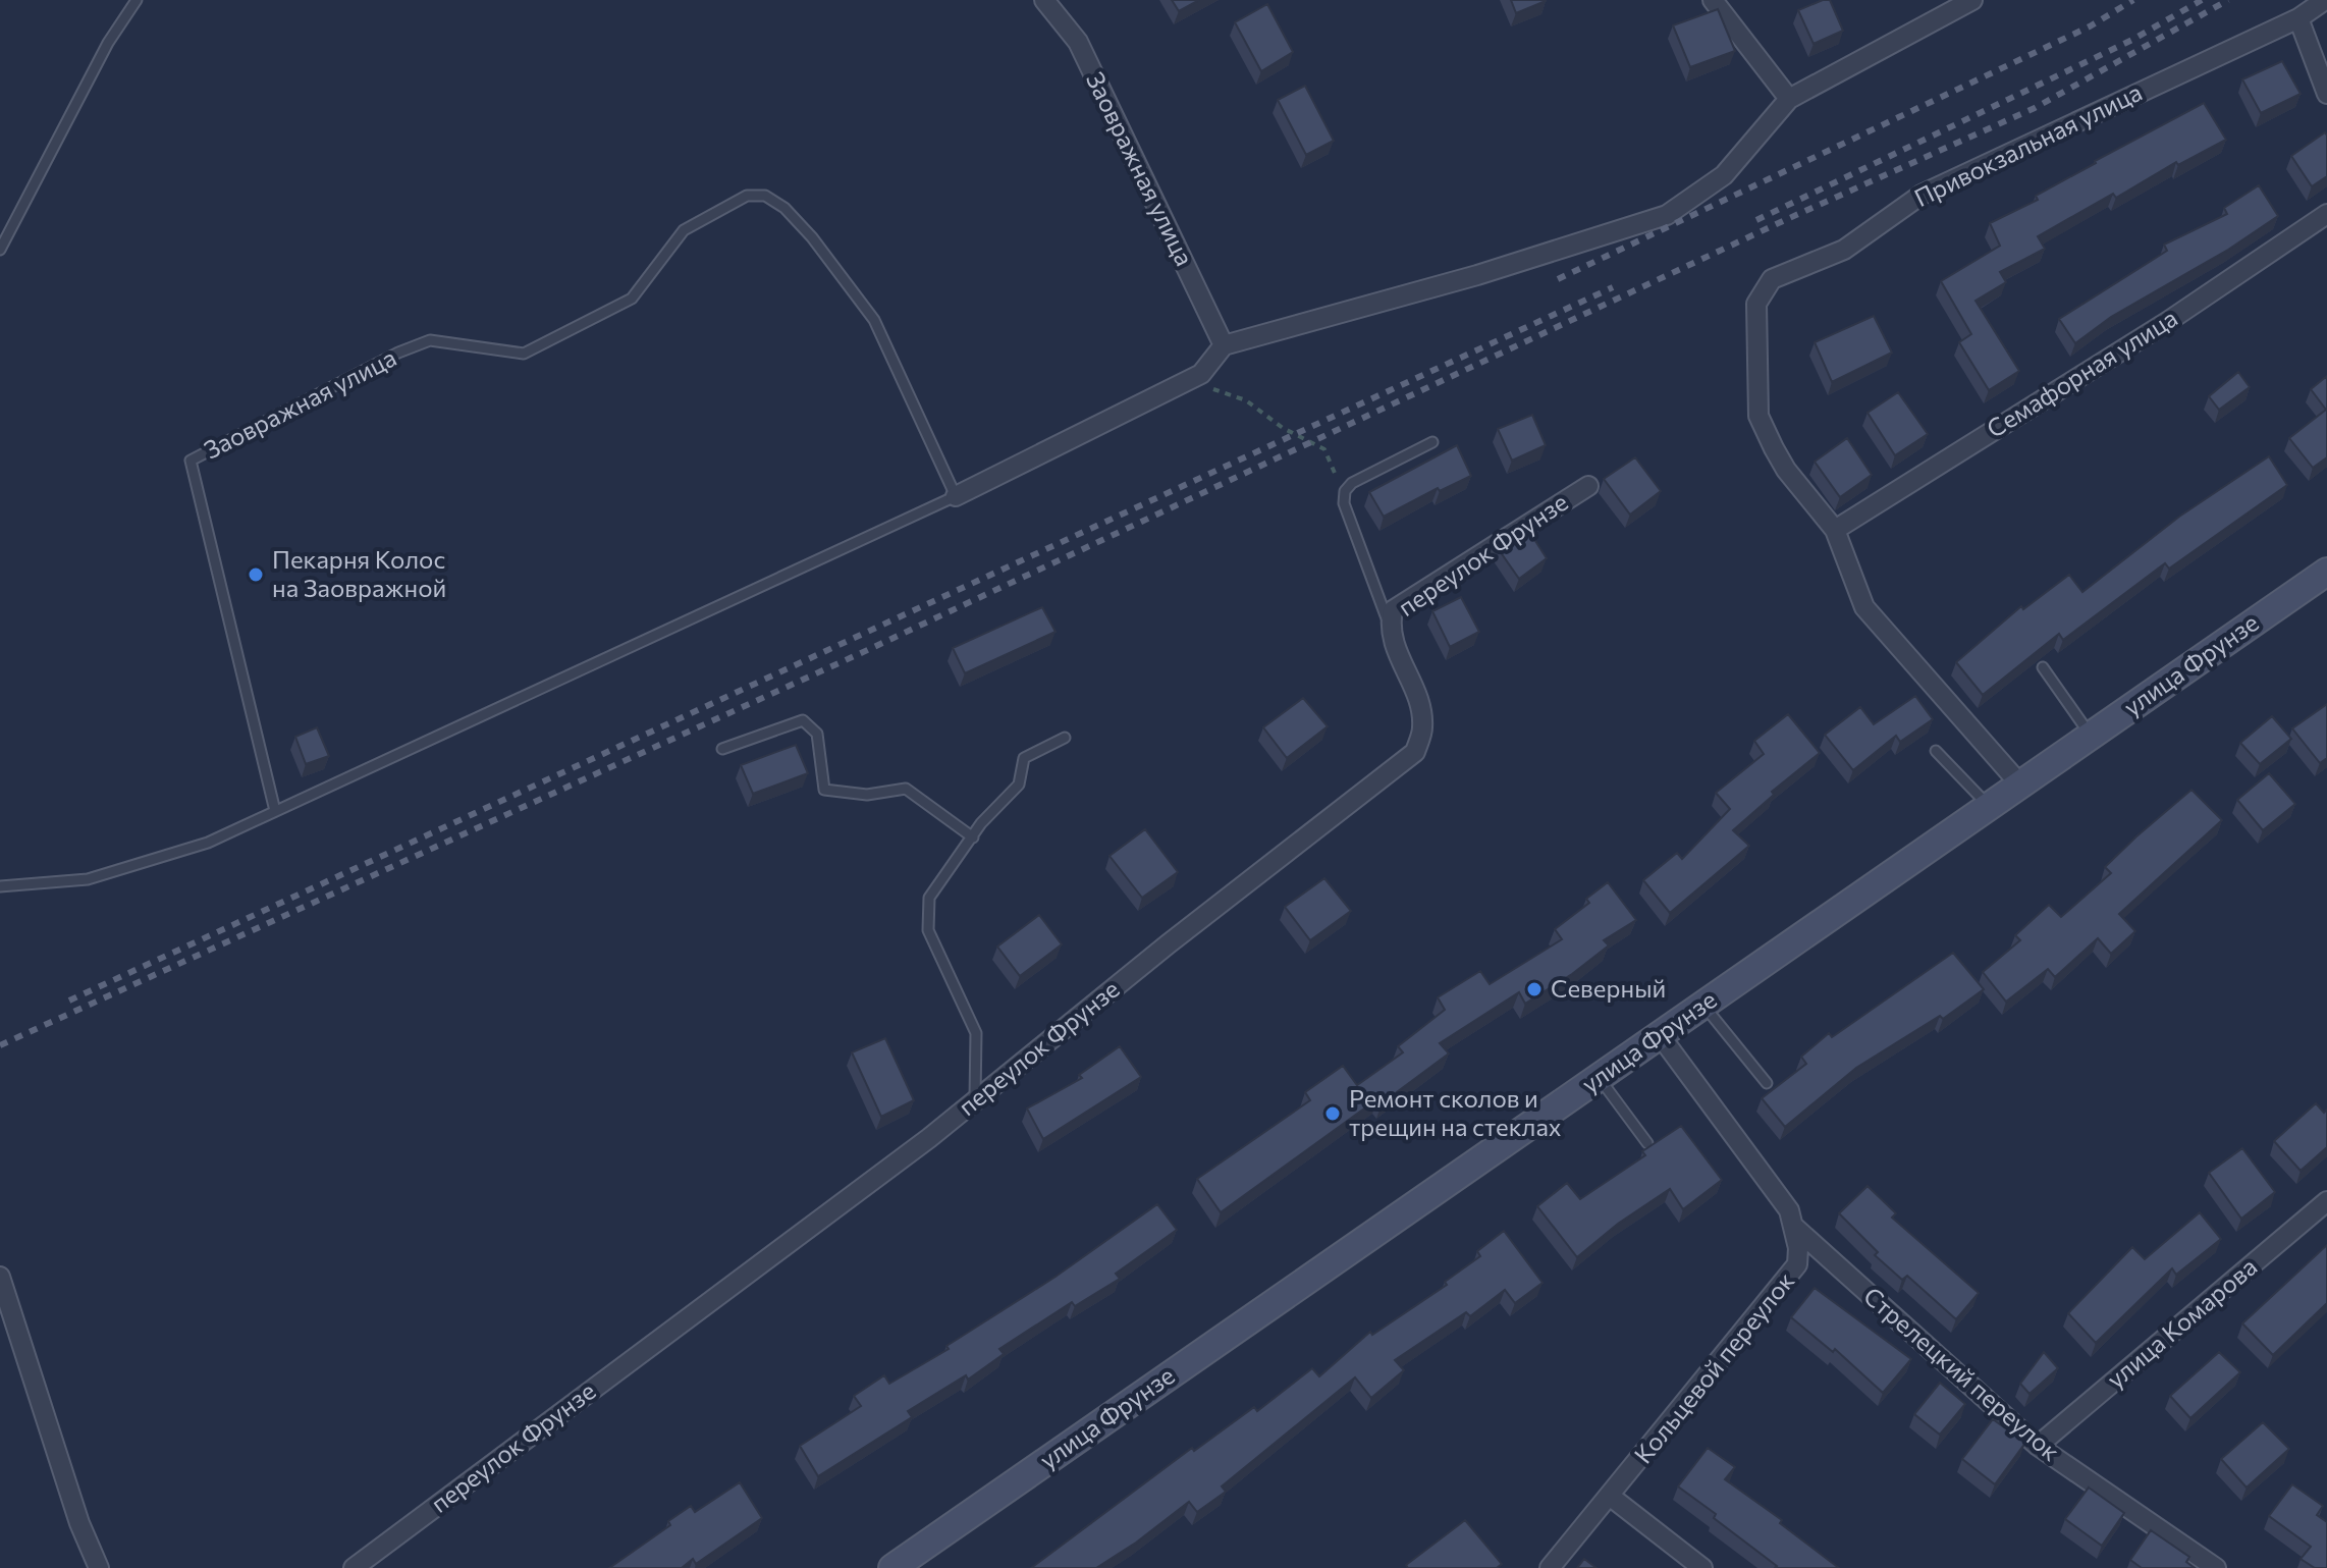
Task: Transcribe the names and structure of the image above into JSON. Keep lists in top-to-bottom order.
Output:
{
  "streets": {
    "street": [
      "Привокзальная улица",
      "Заовражная улица",
      "Семафорная улица",
      "переулок Фрунзе",
      "улица Фрунзе",
      "улица Комарова",
      "Кольцевой переулок",
      "Стрелецкий переулок"
    ]
  },
  "crossings": [
    ["Привокзальная улица", "Семафорная улица"],
    ["улица Фрунзе", "Кольцевой переулок"],
    ["улица Комарова", "Стрелецкий переулок"],
    ["Кольцевой переулок", "Стрелецкий переулок"]
  ],
  "places": ["Пекарня Колос на Заовражной", "Северный", "Ремонт сколов и трещин на стеклах"]
}
